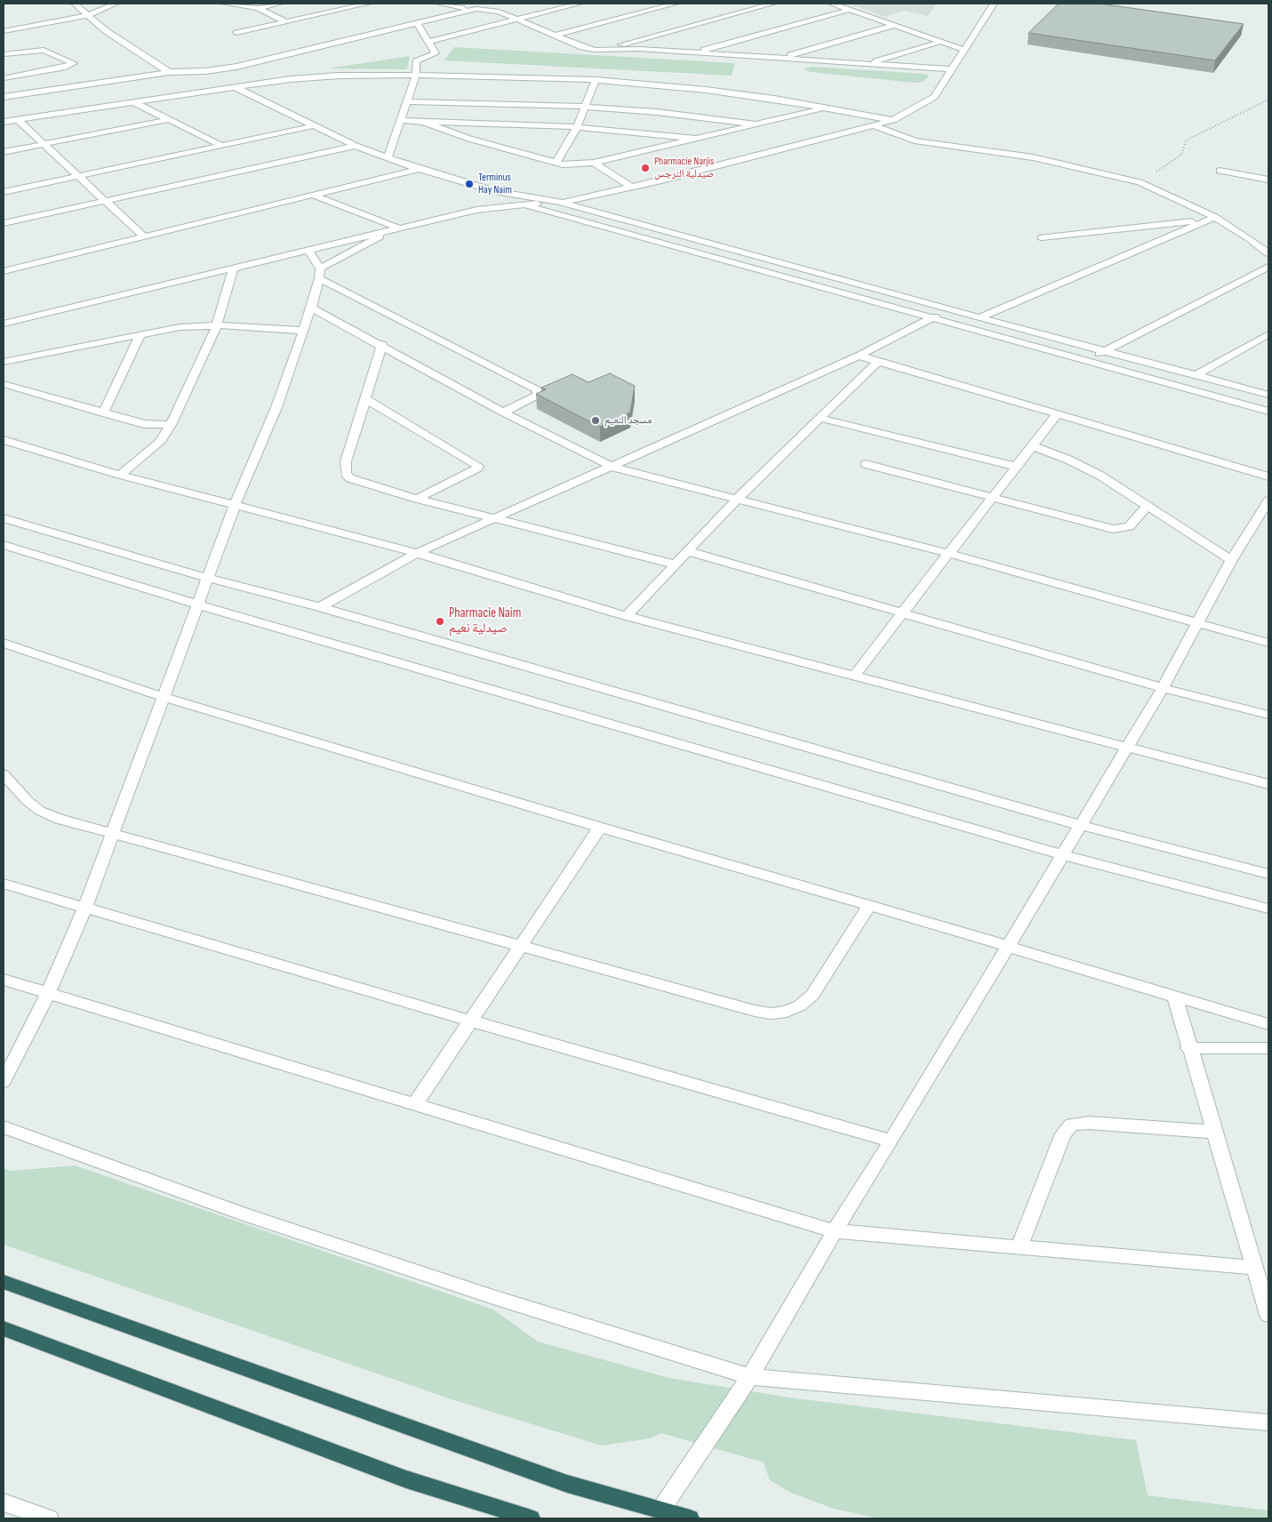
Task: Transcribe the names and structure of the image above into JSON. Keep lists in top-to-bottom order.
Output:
{
  "places": [
    "Pharmacie Narjis صيدلية النرجس",
    "Terminus Hay Naim",
    "مسجد النعيم",
    "Pharmacie Naim صيدلية نعيم"
  ]
}
